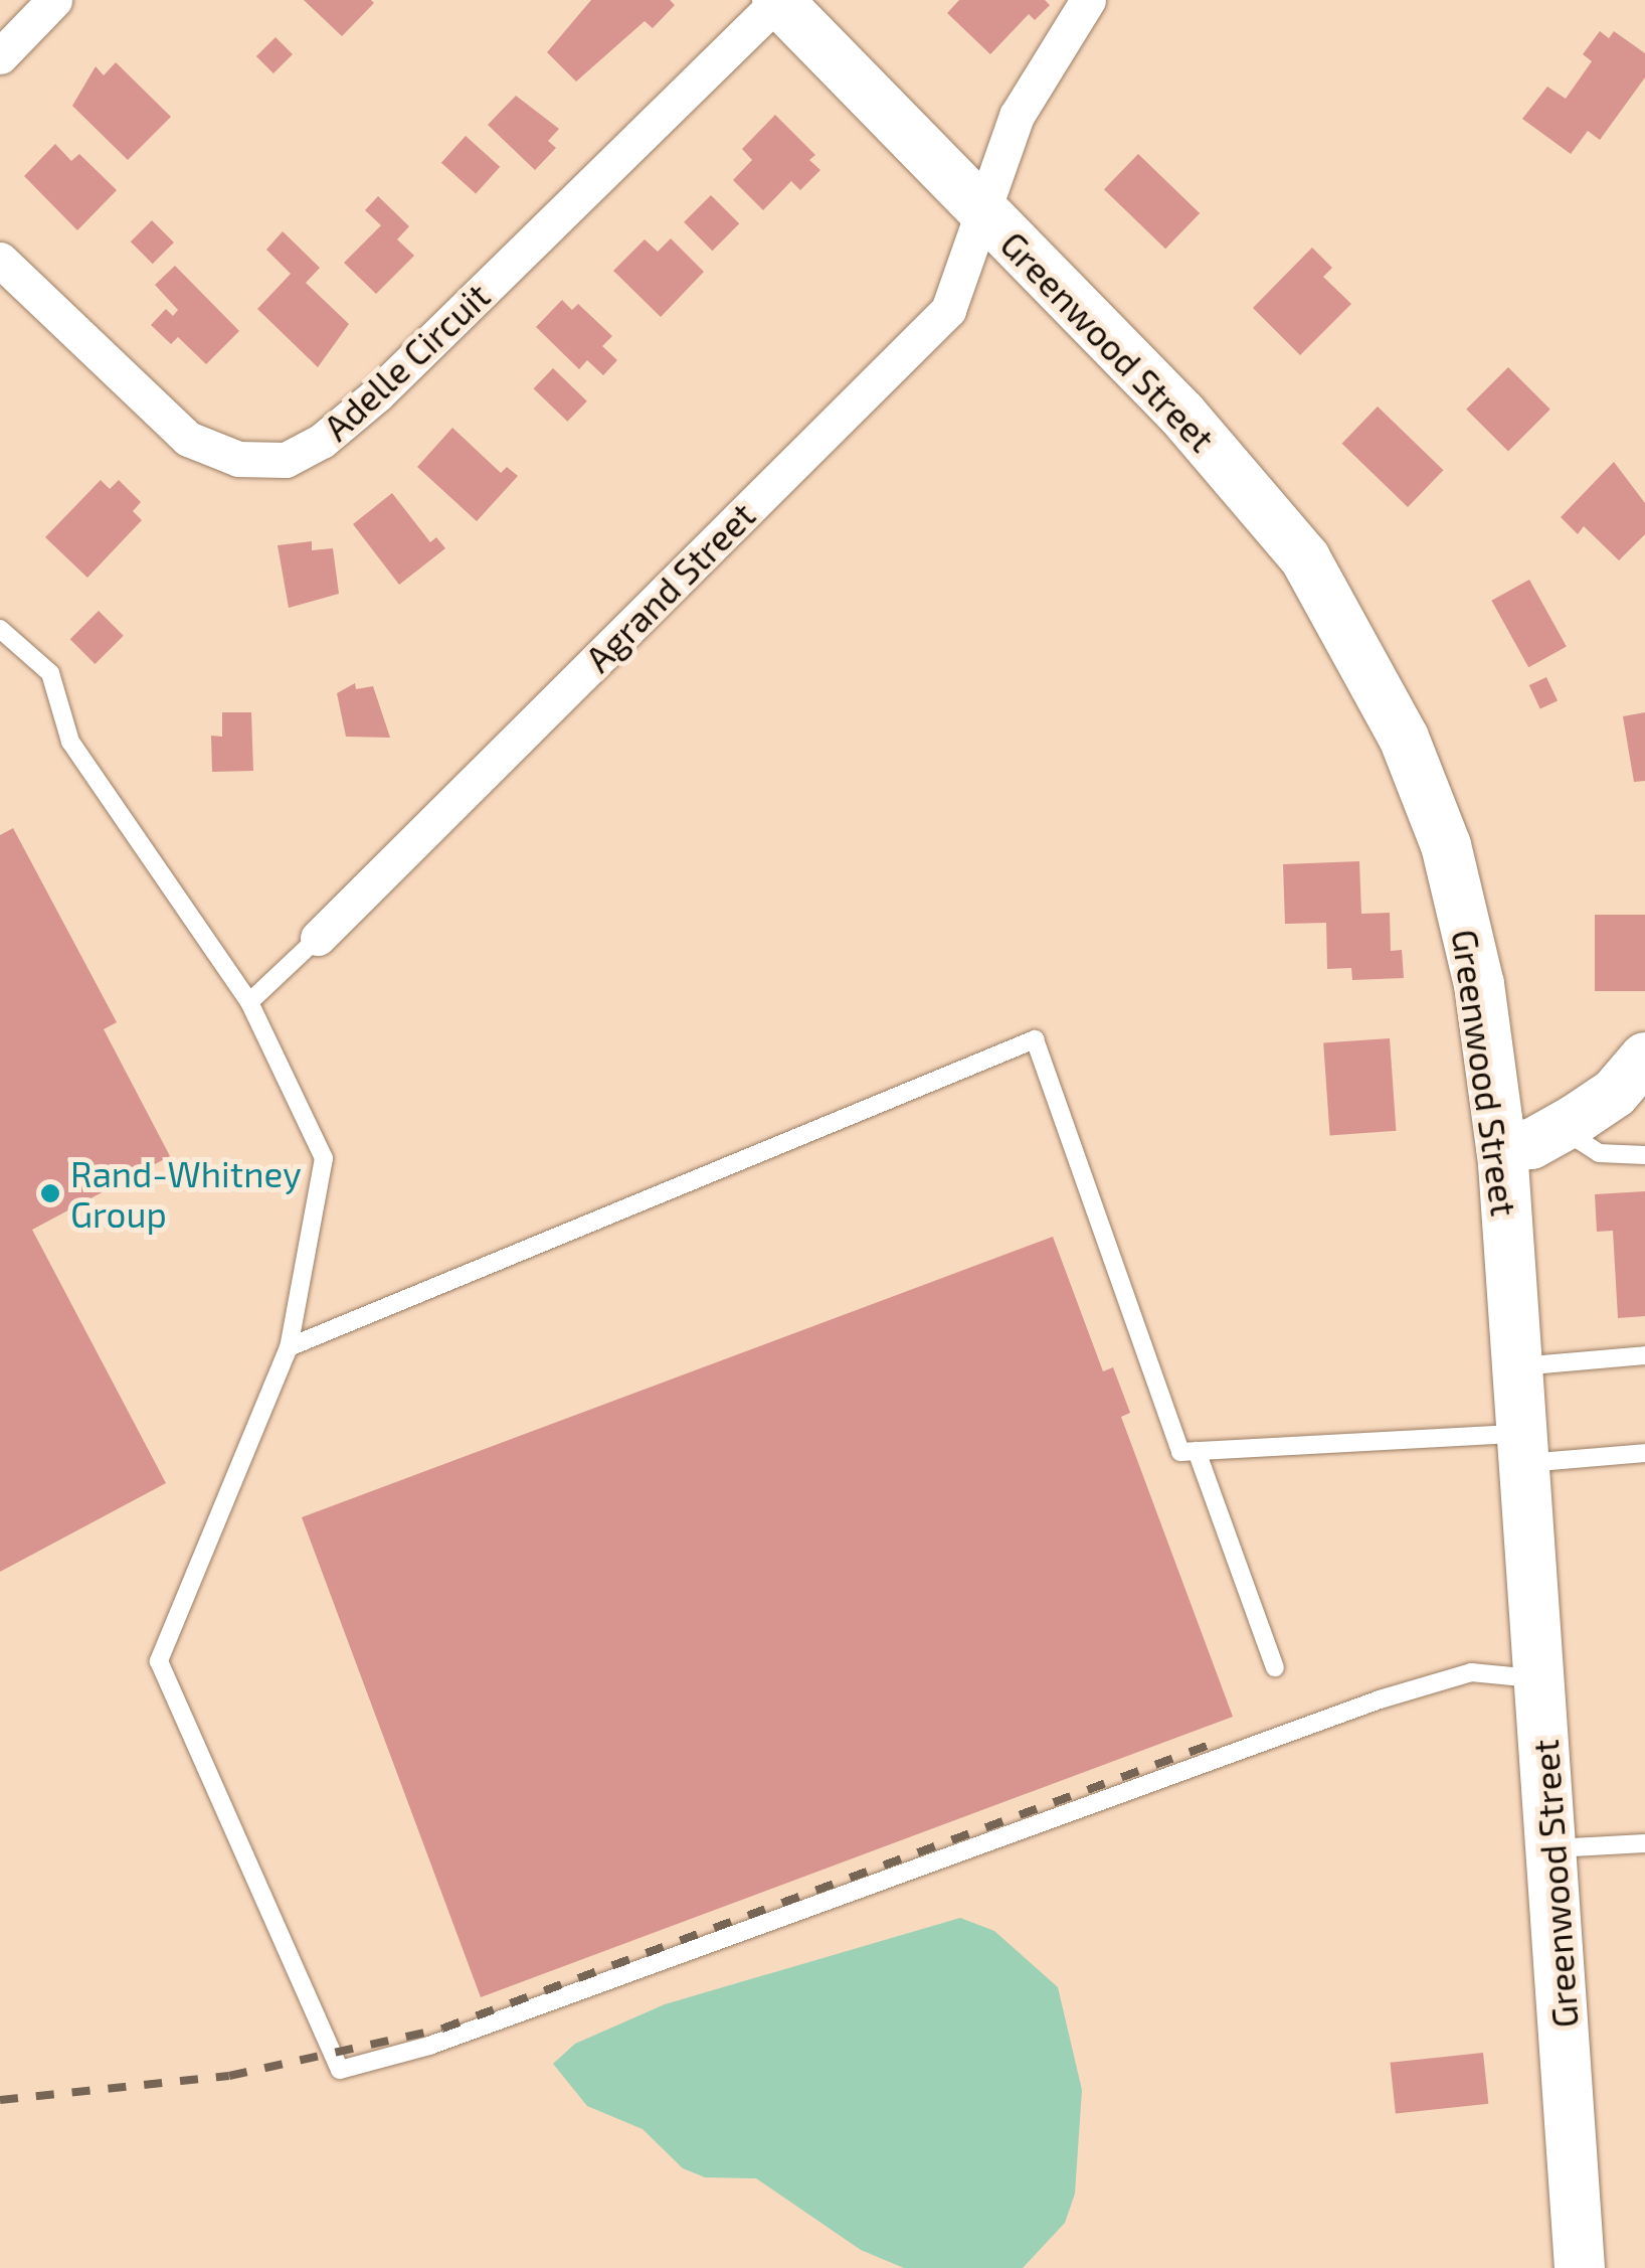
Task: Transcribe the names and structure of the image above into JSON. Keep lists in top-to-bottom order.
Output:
{
  "streets": {
    "main road": ["Greenwood Street"],
    "street": ["Adelle Circuit", "Agrand Street"]
  },
  "crossings": [
    ["Greenwood Street", "Adelle Circuit"],
    ["Greenwood Street", "Agrand Street"]
  ],
  "places": ["Rand-Whitney Group"]
}
